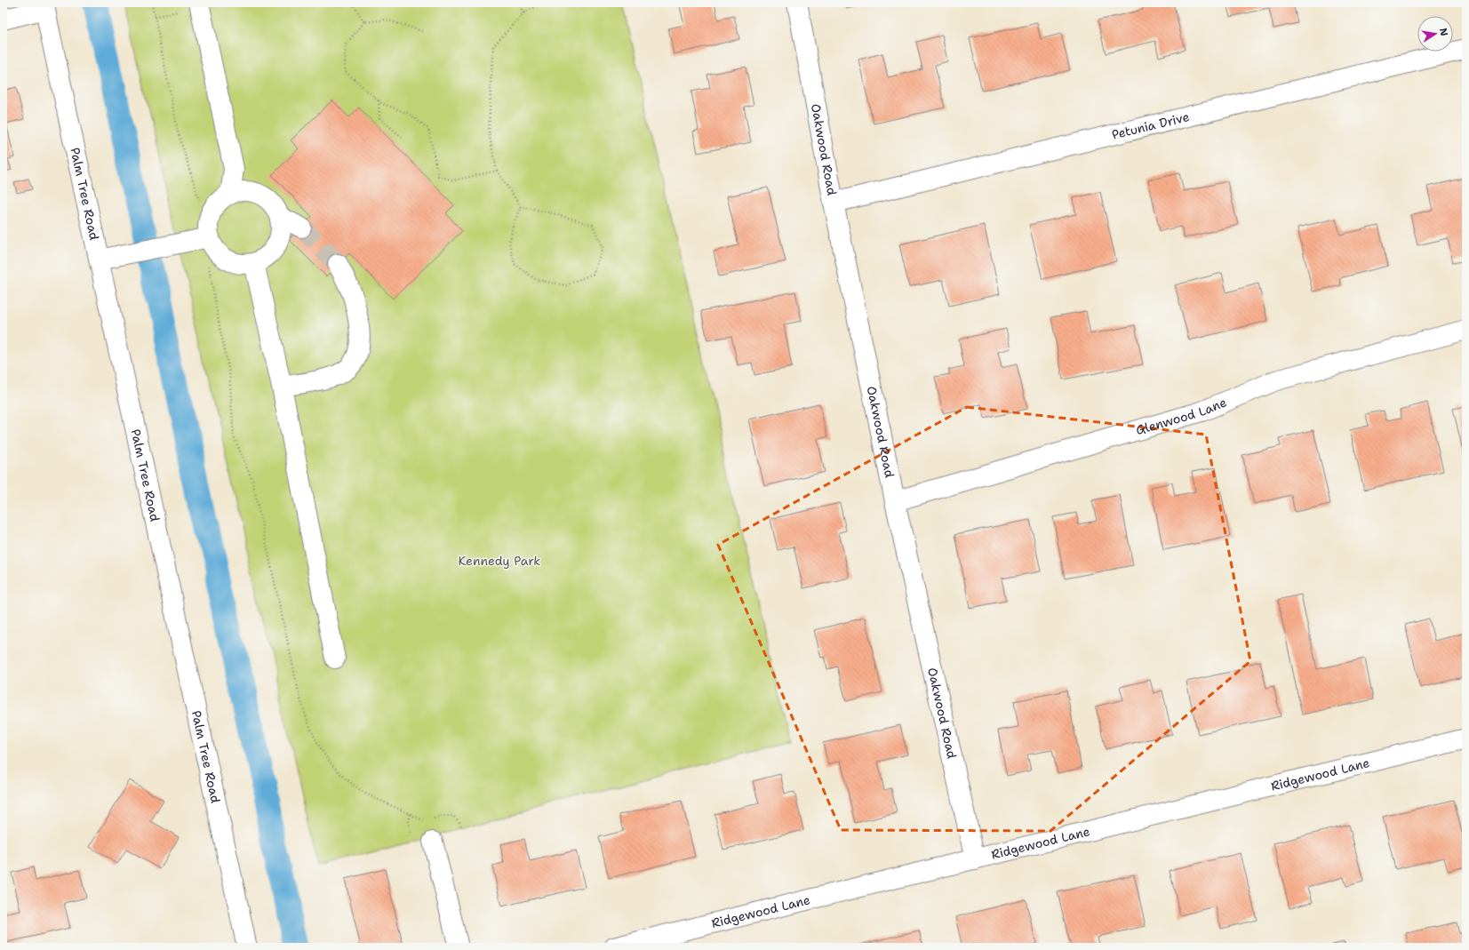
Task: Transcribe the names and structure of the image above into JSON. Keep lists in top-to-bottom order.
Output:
{
  "streets": {
    "street": [
      "Petunia Drive",
      "Oakwood Road",
      "Palm Tree Road",
      "Glenwood Lane",
      "Ridgewood Lane"
    ]
  },
  "crossings": [
    ["Petunia Drive", "Oakwood Road"],
    ["Oakwood Road", "Glenwood Lane"],
    ["Oakwood Road", "Ridgewood Lane"]
  ],
  "parks": ["Kennedy Park"],
  "north": "right"
}
